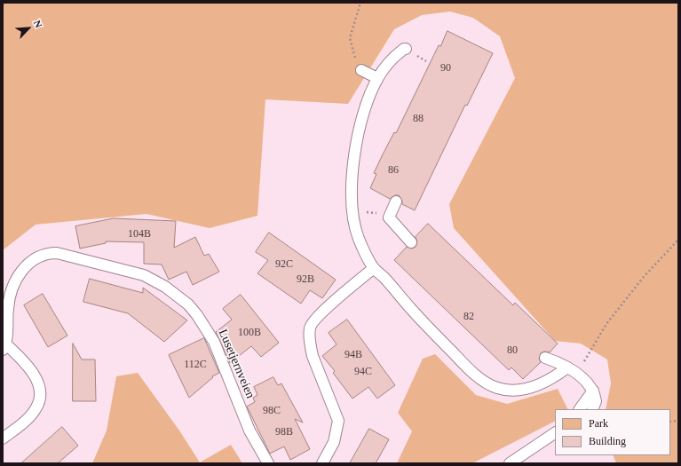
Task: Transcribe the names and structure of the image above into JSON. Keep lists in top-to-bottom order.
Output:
{
  "streets": {
    "lane": ["Lusetjernveien"]
  },
  "house_numbers": [
    "90",
    "88",
    "86",
    "104B",
    "92C",
    "92B",
    "82",
    "100B",
    "80",
    "94B",
    "112C",
    "94C",
    "98C",
    "98B"
  ],
  "legend": ["Park", "Building"],
  "north": "top right"
}
